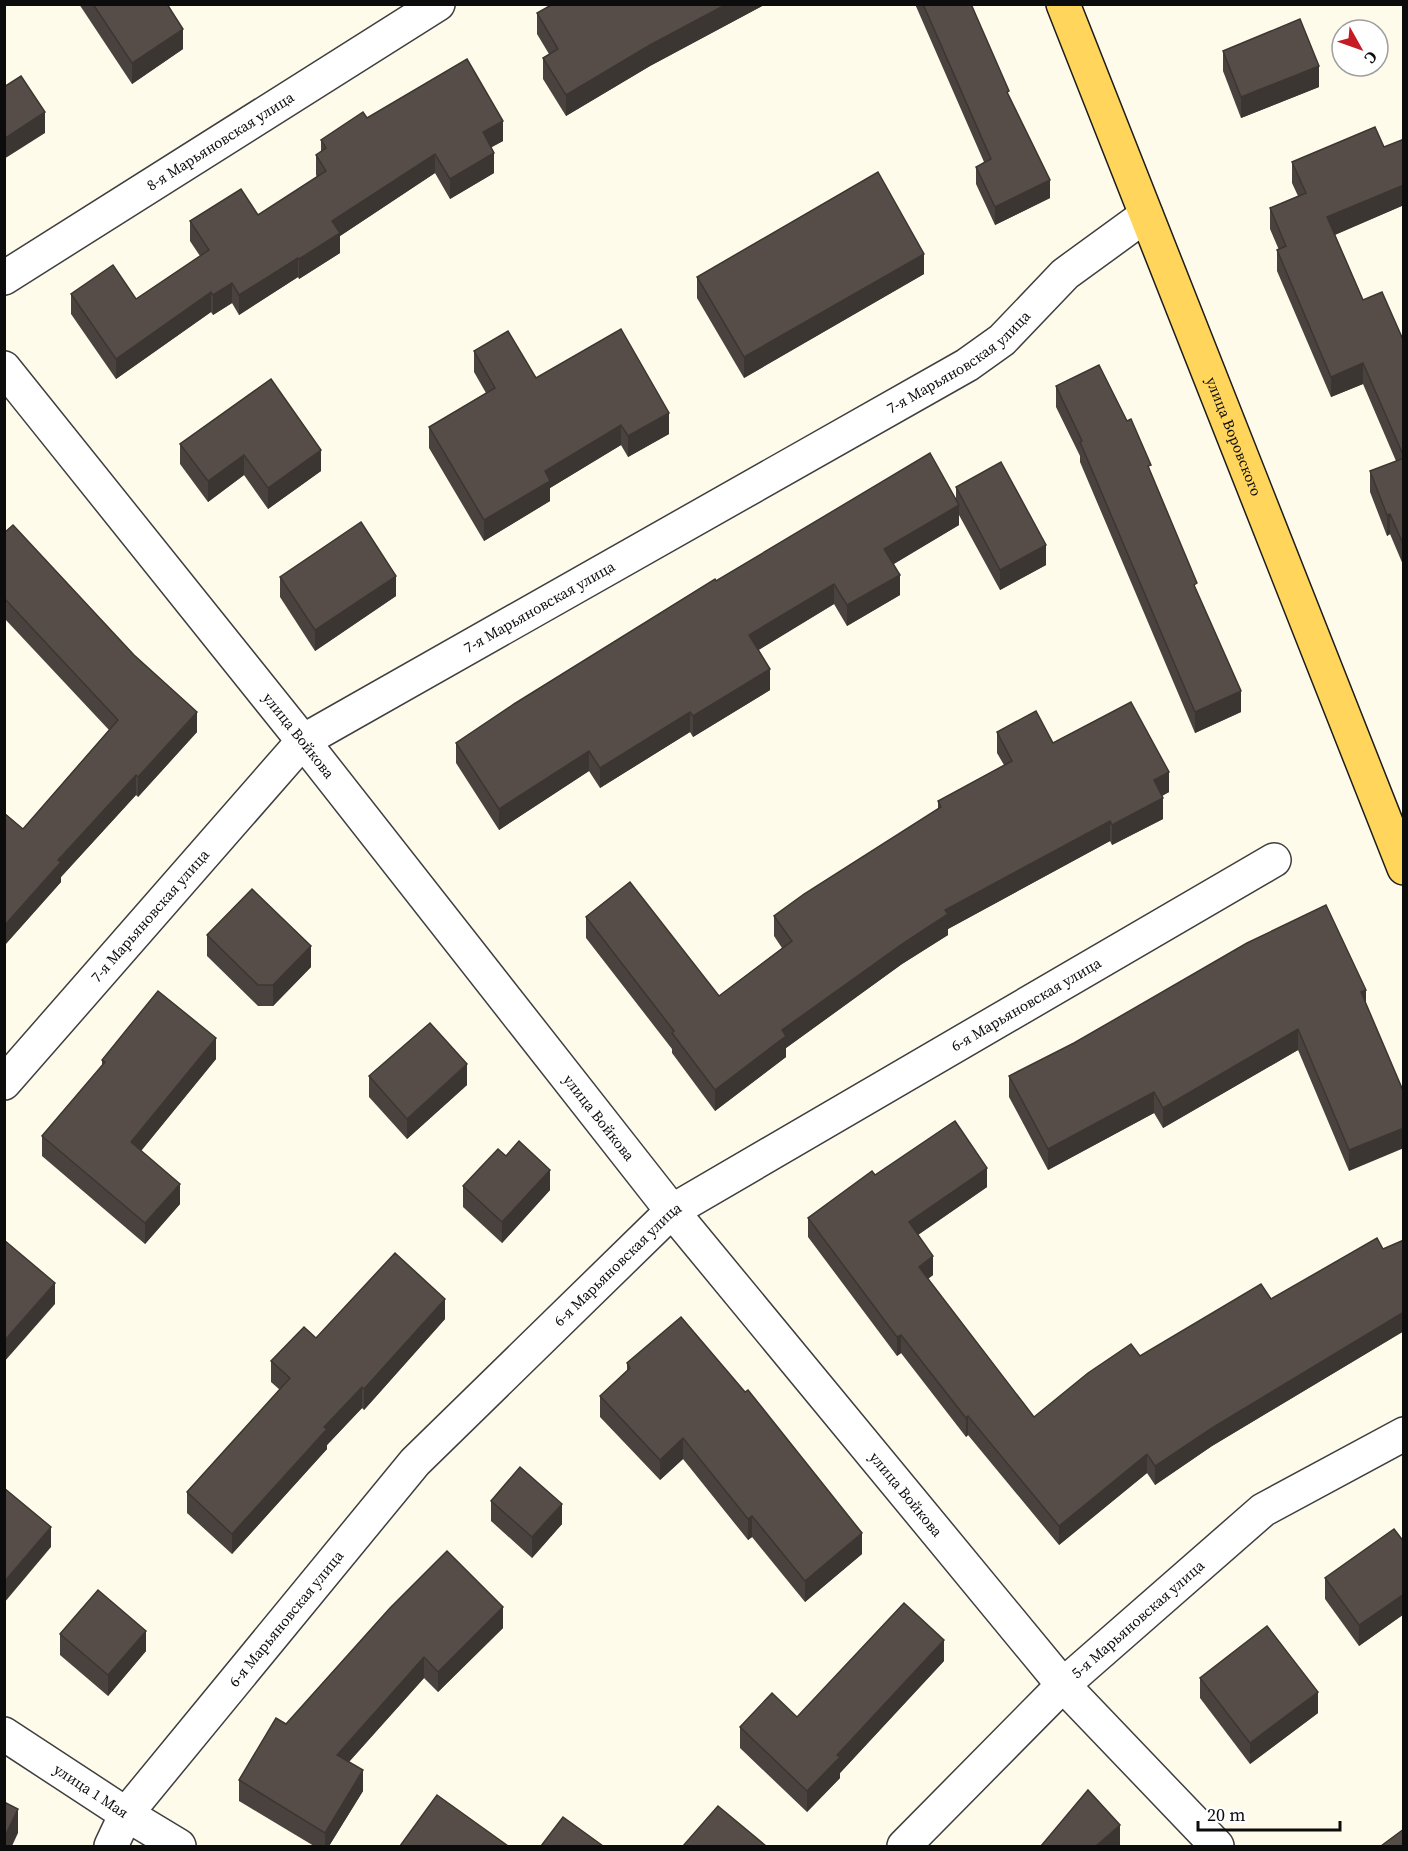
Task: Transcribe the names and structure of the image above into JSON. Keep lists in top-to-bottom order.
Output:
{
  "streets": {
    "main road": ["улица Воровского"],
    "street": [
      "8-я Марьяновская улица",
      "7-я Марьяновская улица",
      "улица Войкова",
      "6-я Марьяновская улица",
      "5-я Марьяновская улица",
      "улица 1 Мая"
    ]
  },
  "crossings": [
    ["7-я Марьяновская улица", "улица Воровского"],
    ["7-я Марьяновская улица", "улица Войкова"],
    ["улица Войкова", "6-я Марьяновская улица"],
    ["улица Войкова", "5-я Марьяновская улица"],
    ["6-я Марьяновская улица", "улица 1 Мая"]
  ],
  "scale_bar": "20 m",
  "north": "bottom right"
}
